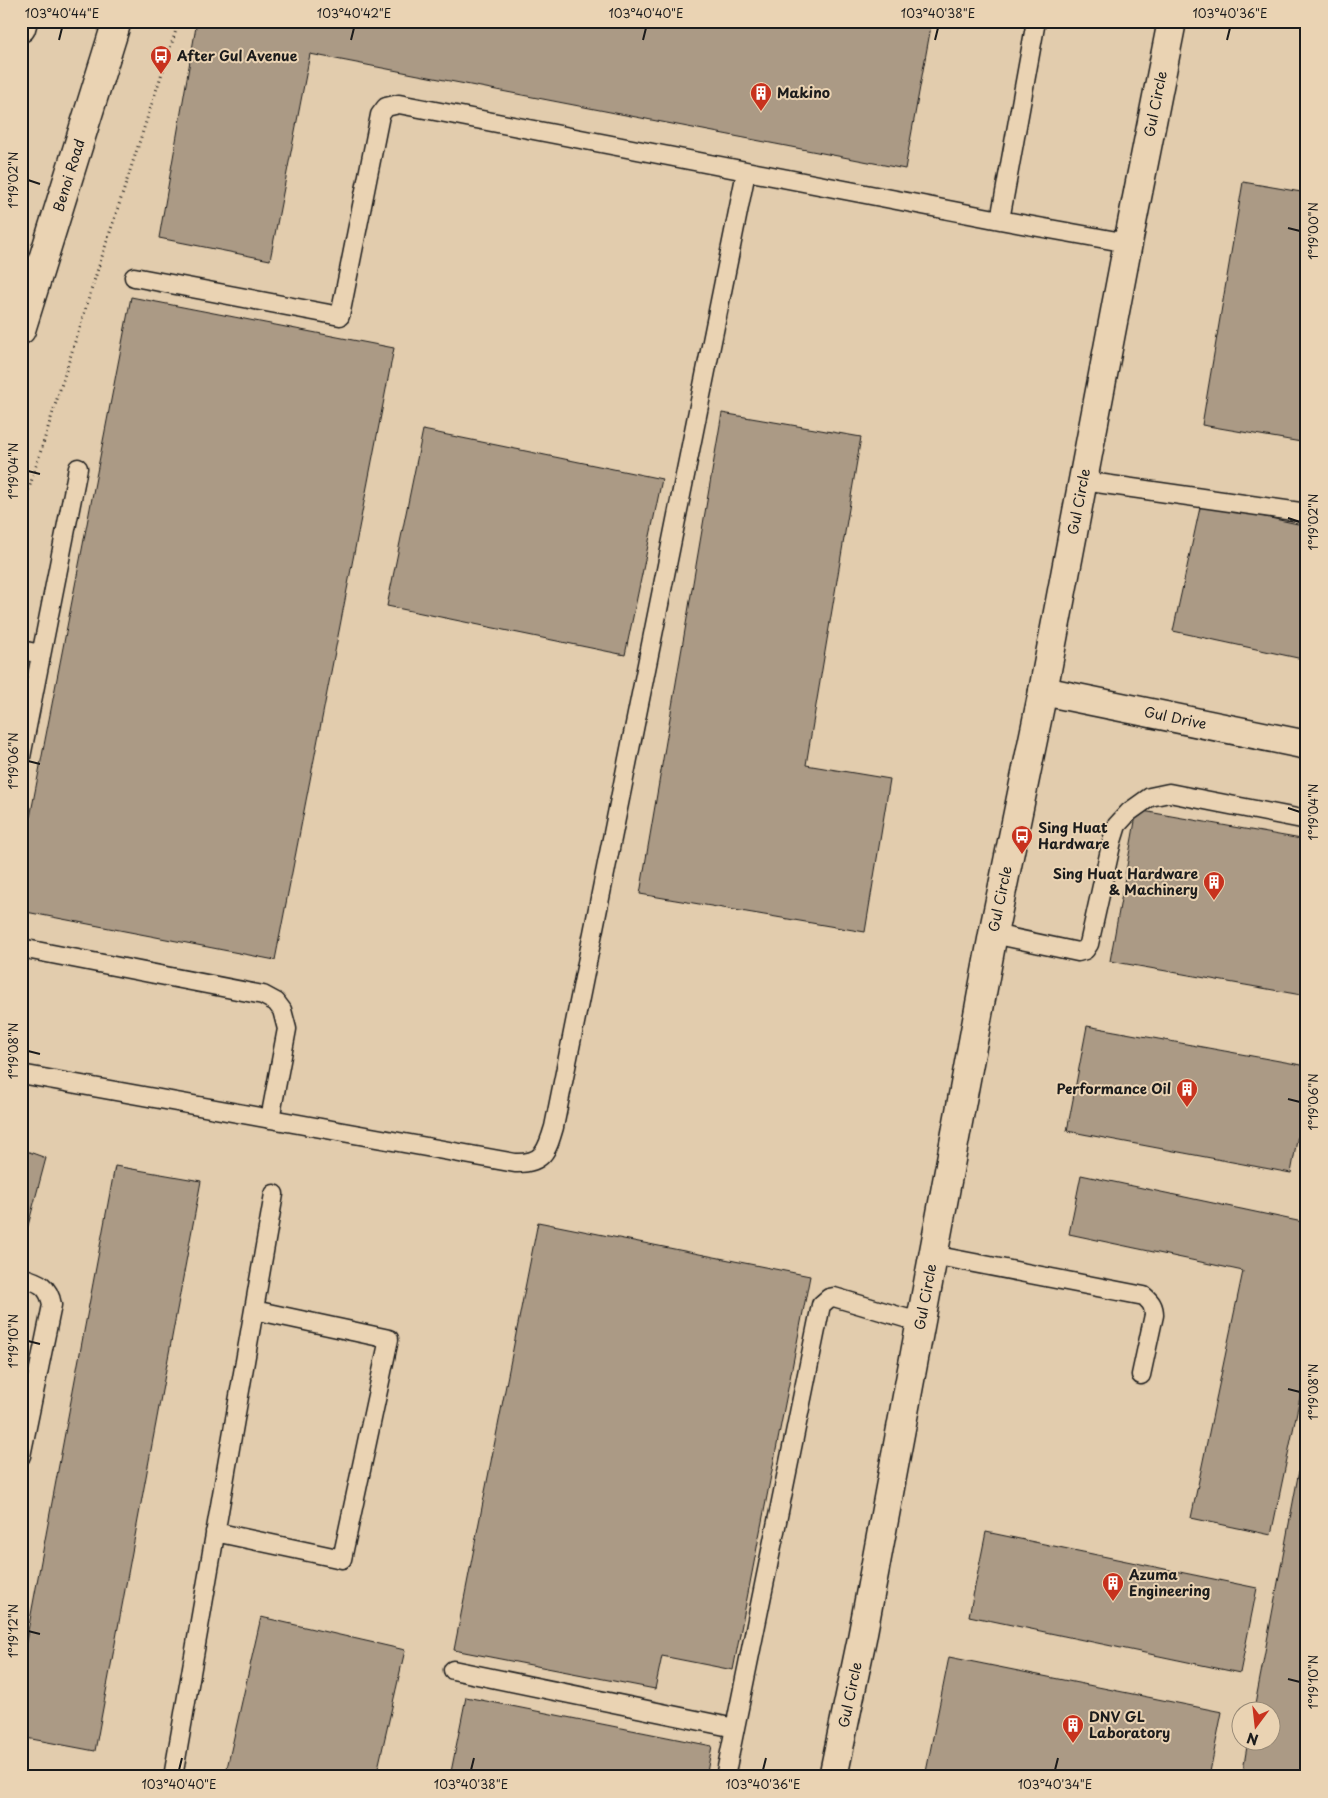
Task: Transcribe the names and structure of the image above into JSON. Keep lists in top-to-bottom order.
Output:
{
  "streets": {
    "street": ["Gul Circle", "Benoi Road", "Gul Drive"]
  },
  "crossings": [
    ["Gul Circle", "Gul Drive"]
  ],
  "places": {
    "bus stop": ["After Gul Avenue", "Sing Huat Hardware"],
    "building": [
      "Makino",
      "Sing Huat Hardware & Machinery",
      "Performance Oil",
      "Azuma Engineering",
      "DNV GL Laboratory"
    ]
  },
  "north": "bottom",
  "coordinates": [
    "103°40'44\"E",
    "103°40'42\"E",
    "103°40'40\"E",
    "103°40'38\"E",
    "103°40'36\"E",
    "1°19'02\"N",
    "1°19'00\"N",
    "1°19'04\"N",
    "1°19'06\"N",
    "1°19'08\"N",
    "1°19'10\"N",
    "1°19'12\"N",
    "103°40'34\"E"
  ]
}
